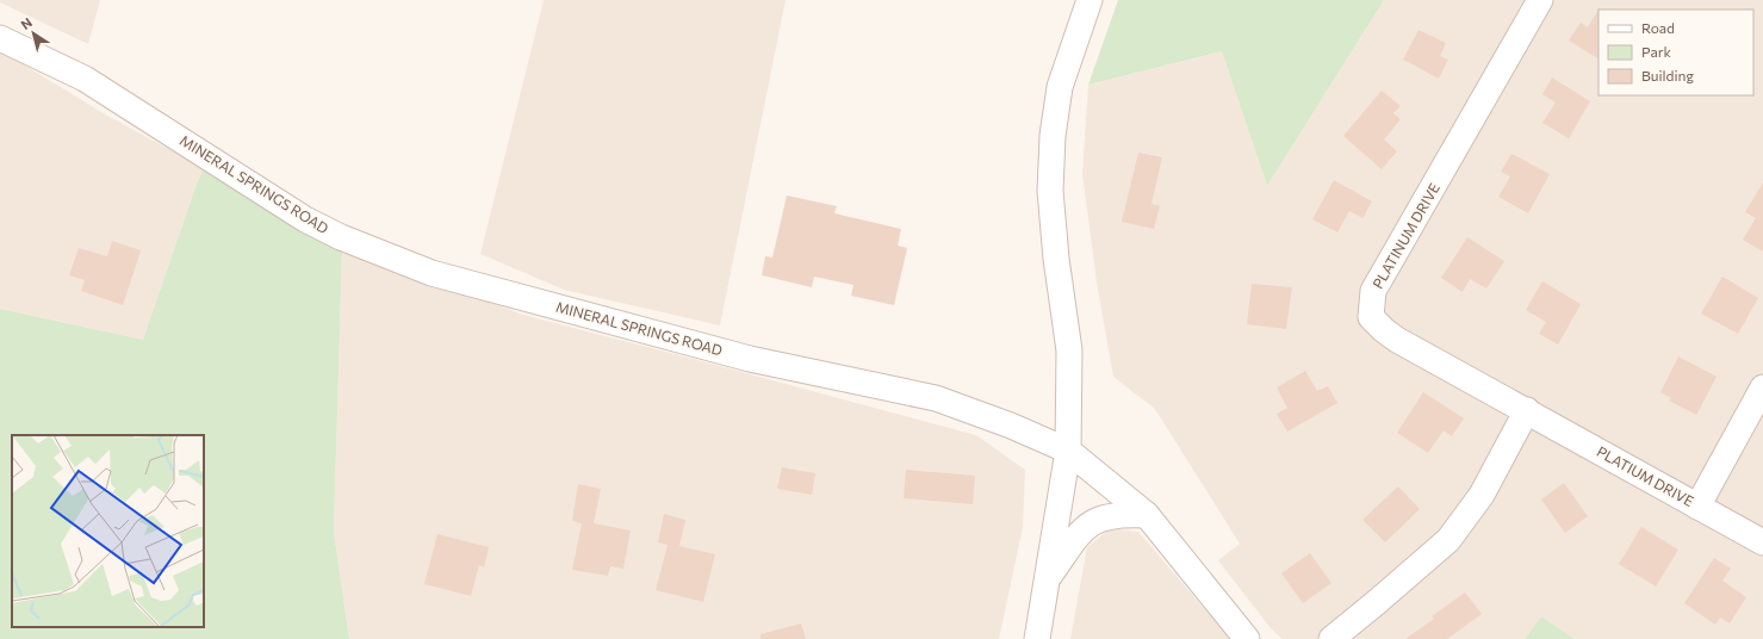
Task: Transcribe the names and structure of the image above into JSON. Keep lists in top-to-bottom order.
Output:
{
  "streets": {
    "street": ["MINERAL SPRINGS ROAD", "PLATINUM DRIVE", "PLATIUM DRIVE"]
  },
  "crossings": [
    ["PLATINUM DRIVE", "PLATIUM DRIVE"]
  ],
  "legend": ["Road", "Park", "Building"],
  "north": "top left"
}
